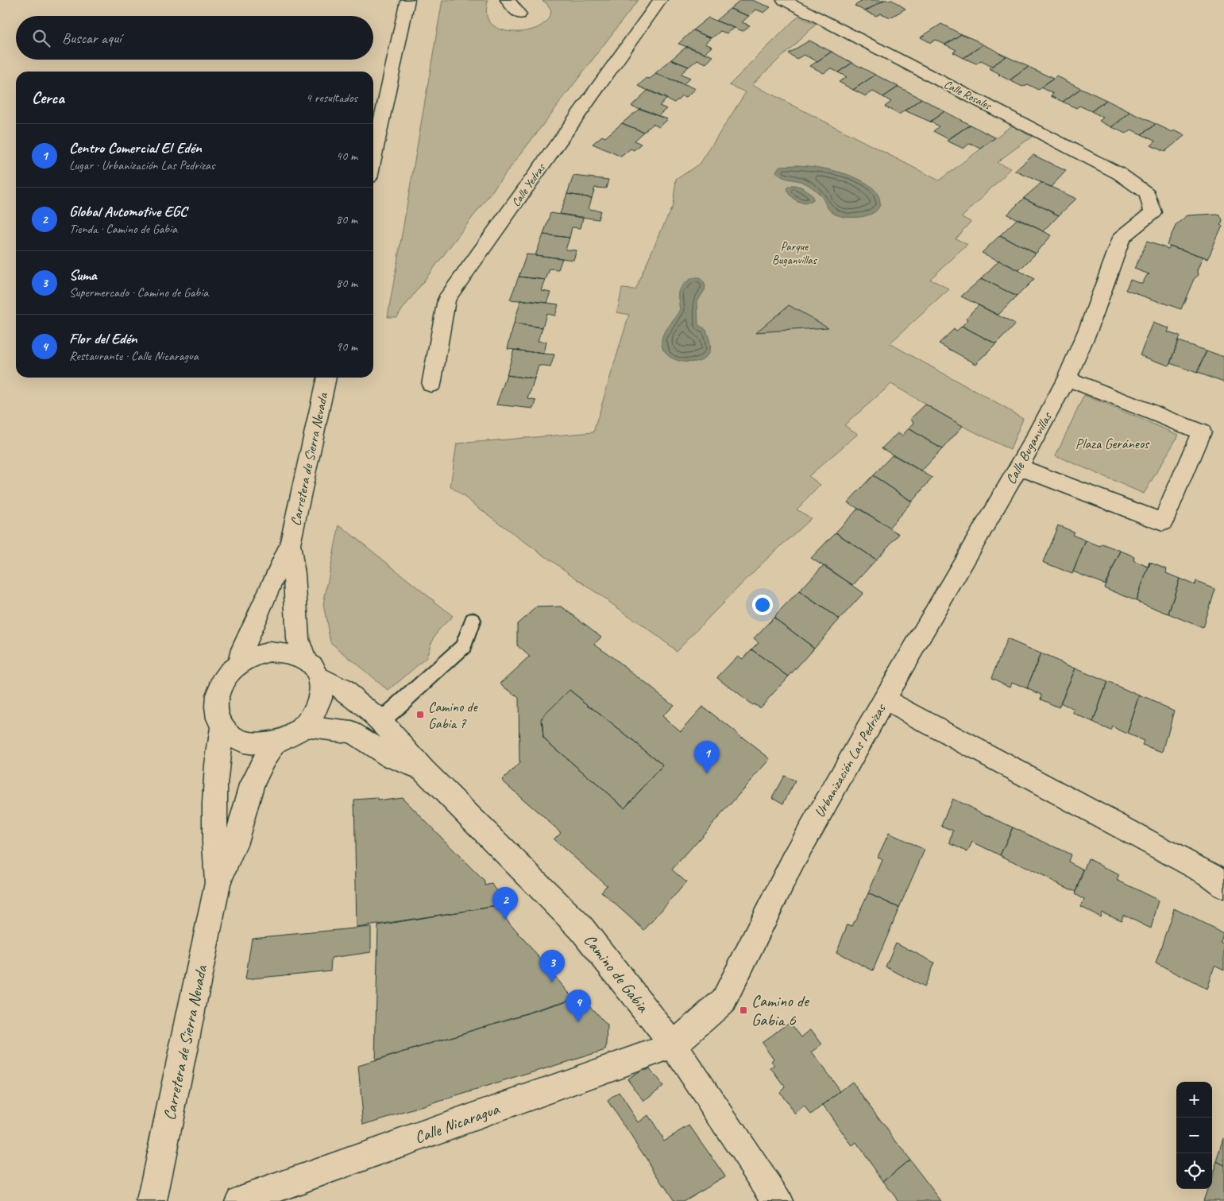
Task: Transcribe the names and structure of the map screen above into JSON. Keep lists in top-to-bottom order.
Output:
{
  "streets": {
    "street": [
      "Calle Rosales",
      "Calle Yedras",
      "Calle Buganvillas",
      "Carretera de Sierra Nevada",
      "Urbanización Las Pedrizas",
      "Camino de Gabia",
      "Calle Nicaragua"
    ]
  },
  "crossings": [
    ["Calle Rosales", "Calle Buganvillas"],
    ["Calle Buganvillas", "Urbanización Las Pedrizas"],
    ["Carretera de Sierra Nevada", "Camino de Gabia"],
    ["Urbanización Las Pedrizas", "Camino de Gabia"],
    ["Urbanización Las Pedrizas", "Calle Nicaragua"],
    ["Camino de Gabia", "Calle Nicaragua"]
  ],
  "parks": ["Parque Buganvillas", "Plaza Geráneos"],
  "places": {
    "transit": ["Camino de Gabia 7", "Camino de Gabia 6"]
  },
  "page": {
    "search": "Buscar aquí",
    "heading": ["Cerca", "4 resultados"],
    "list": [
      {
        "mark": "1",
        "name": "Centro Comercial El Edén",
        "note": "Lugar · Urbanización Las Pedrizas",
        "value": "40 m"
      },
      {
        "mark": "2",
        "name": "Global Automotive EGC",
        "note": "Tienda · Camino de Gabia",
        "value": "80 m"
      },
      {
        "mark": "3",
        "name": "Suma",
        "note": "Supermercado · Camino de Gabia",
        "value": "80 m"
      },
      {
        "mark": "4",
        "name": "Flor del Edén",
        "note": "Restaurante · Calle Nicaragua",
        "value": "90 m"
      }
    ],
    "pins": [
      "1",
      "2",
      "3",
      "4"
    ],
    "map_buttons": ["+", "−"]
  }
}
